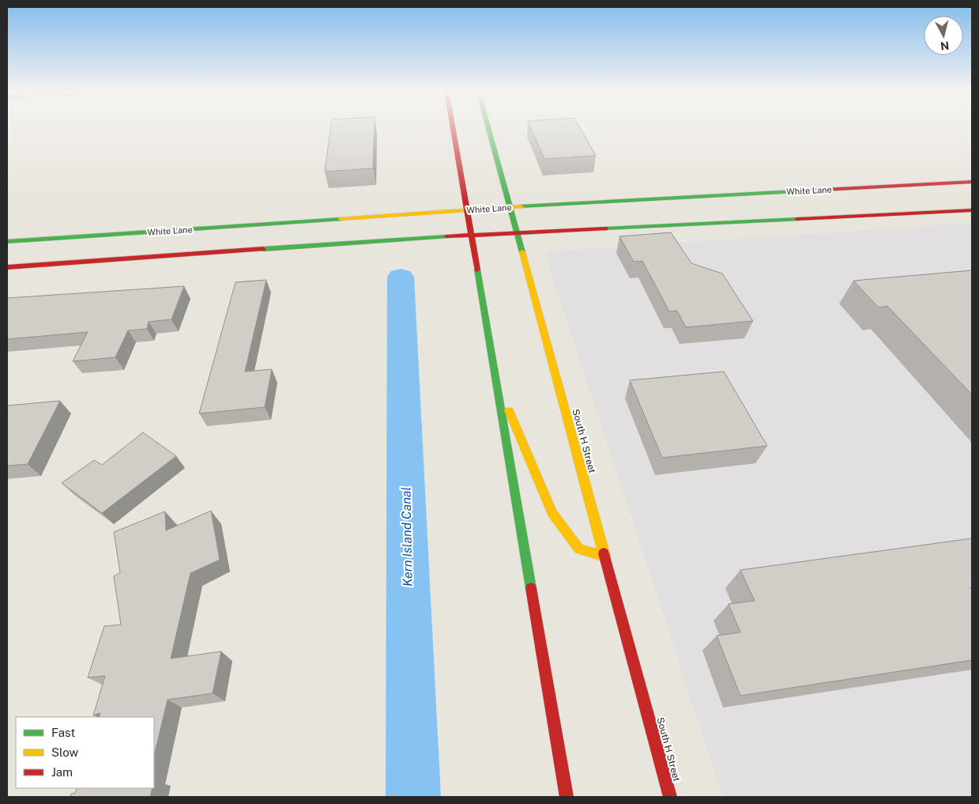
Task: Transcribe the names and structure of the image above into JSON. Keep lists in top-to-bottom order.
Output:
{
  "streets": {
    "main road": ["White Lane", "South H Street"]
  },
  "crossings": [
    ["White Lane", "South H Street"]
  ],
  "water": ["Kern Island Canal"],
  "legend": ["Fast", "Slow", "Jam"],
  "north": "bottom"
}
